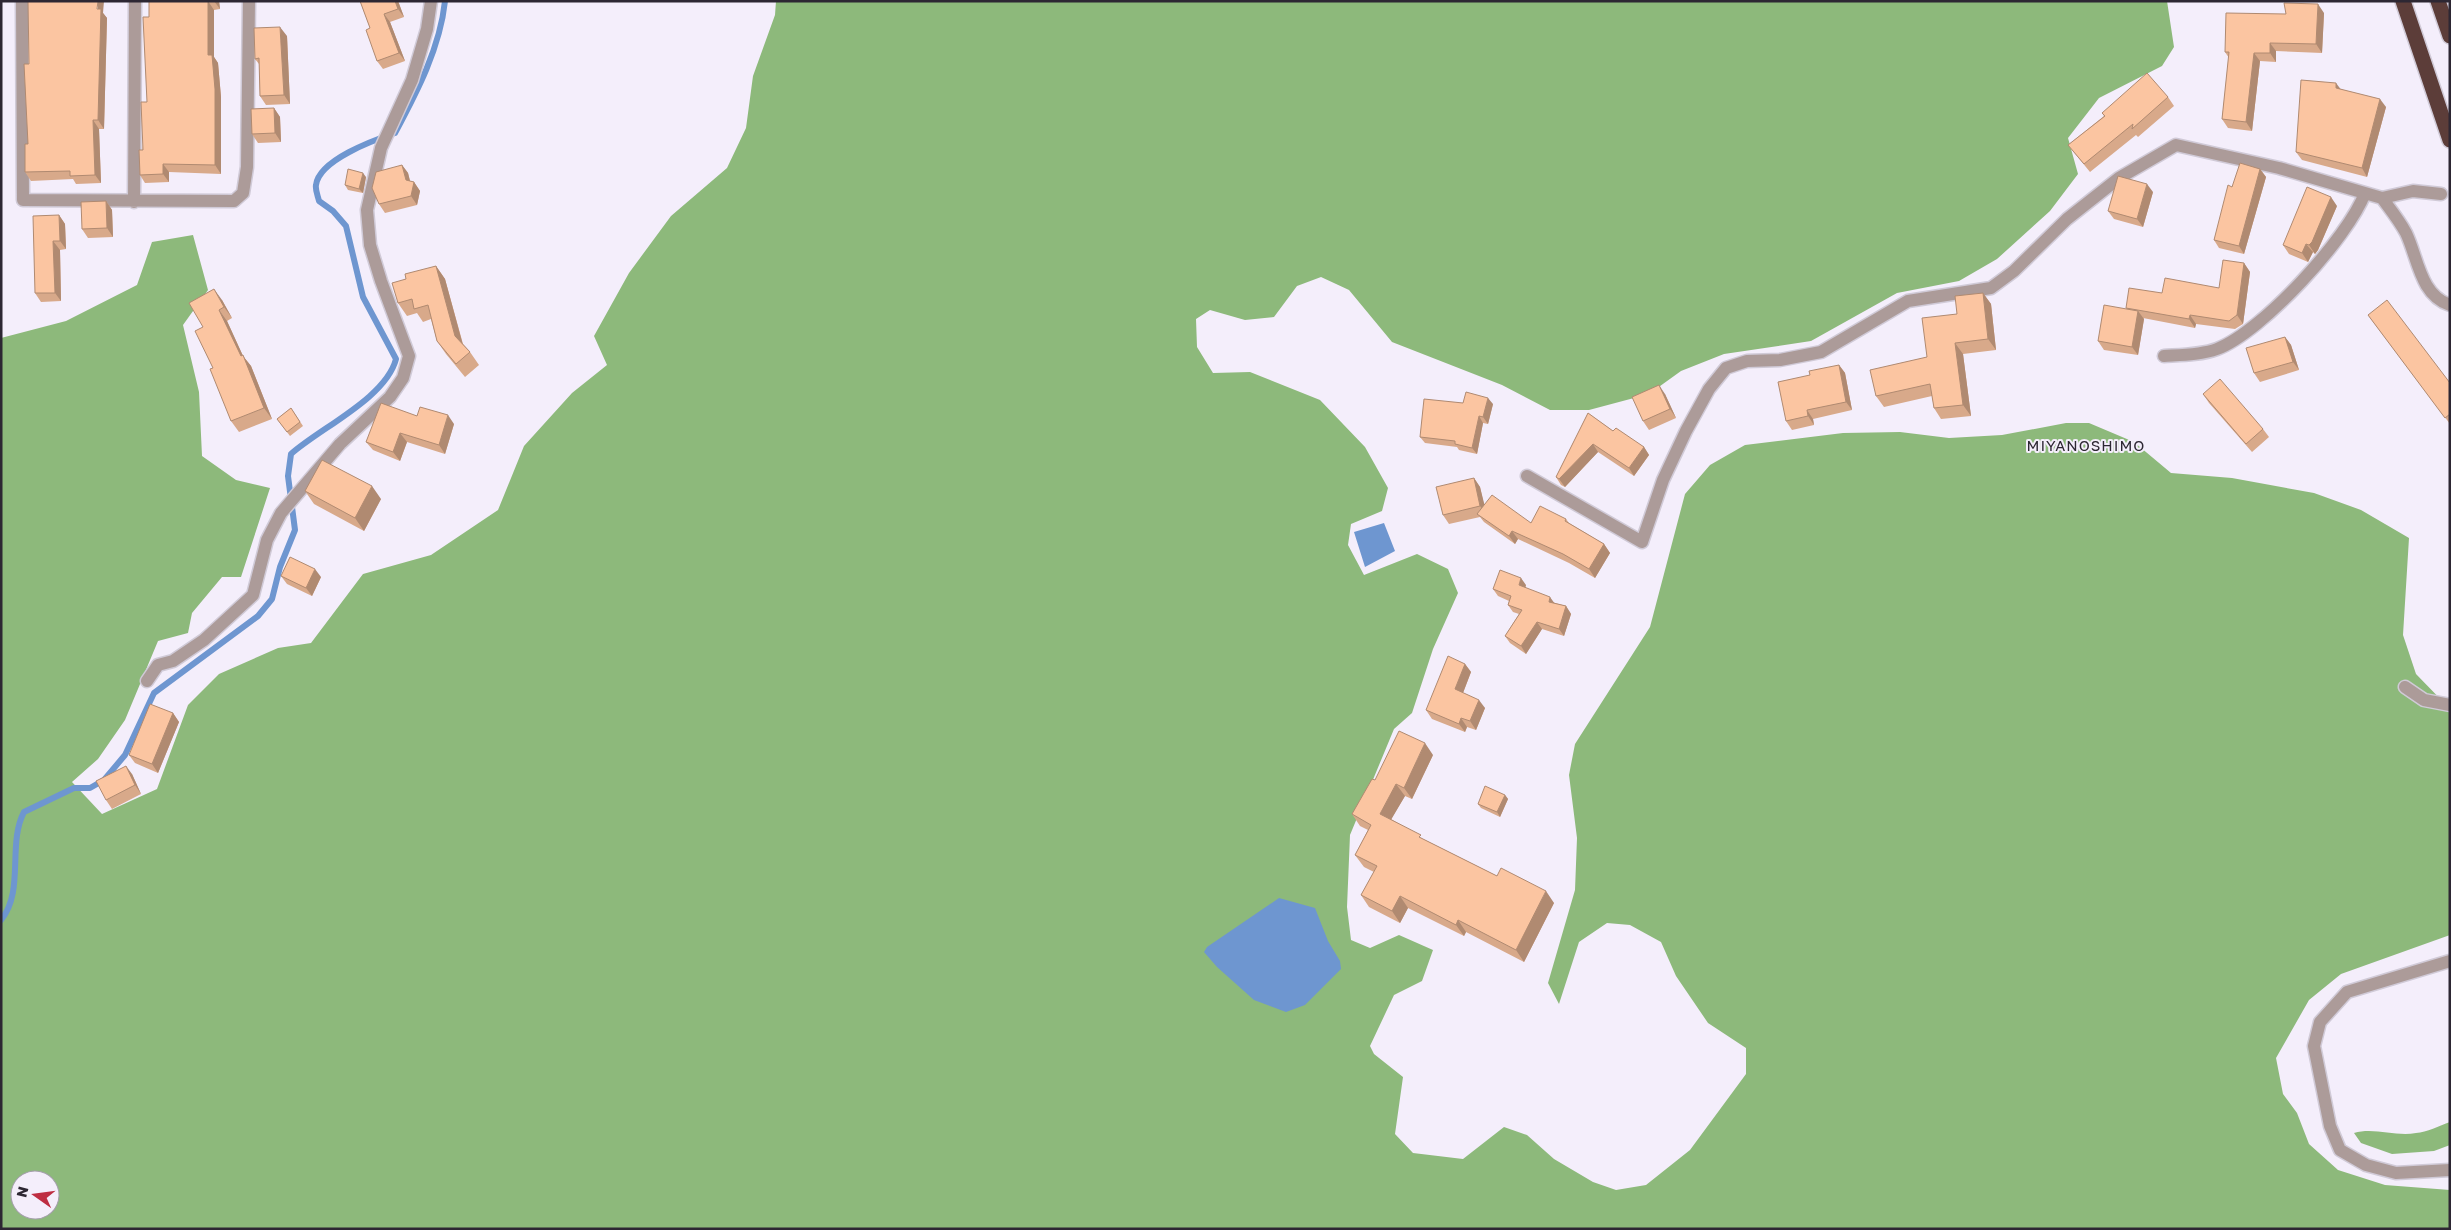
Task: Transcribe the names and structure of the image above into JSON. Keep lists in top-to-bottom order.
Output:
{
  "districts": ["MIYANOSHIMO"],
  "north": "left"
}
